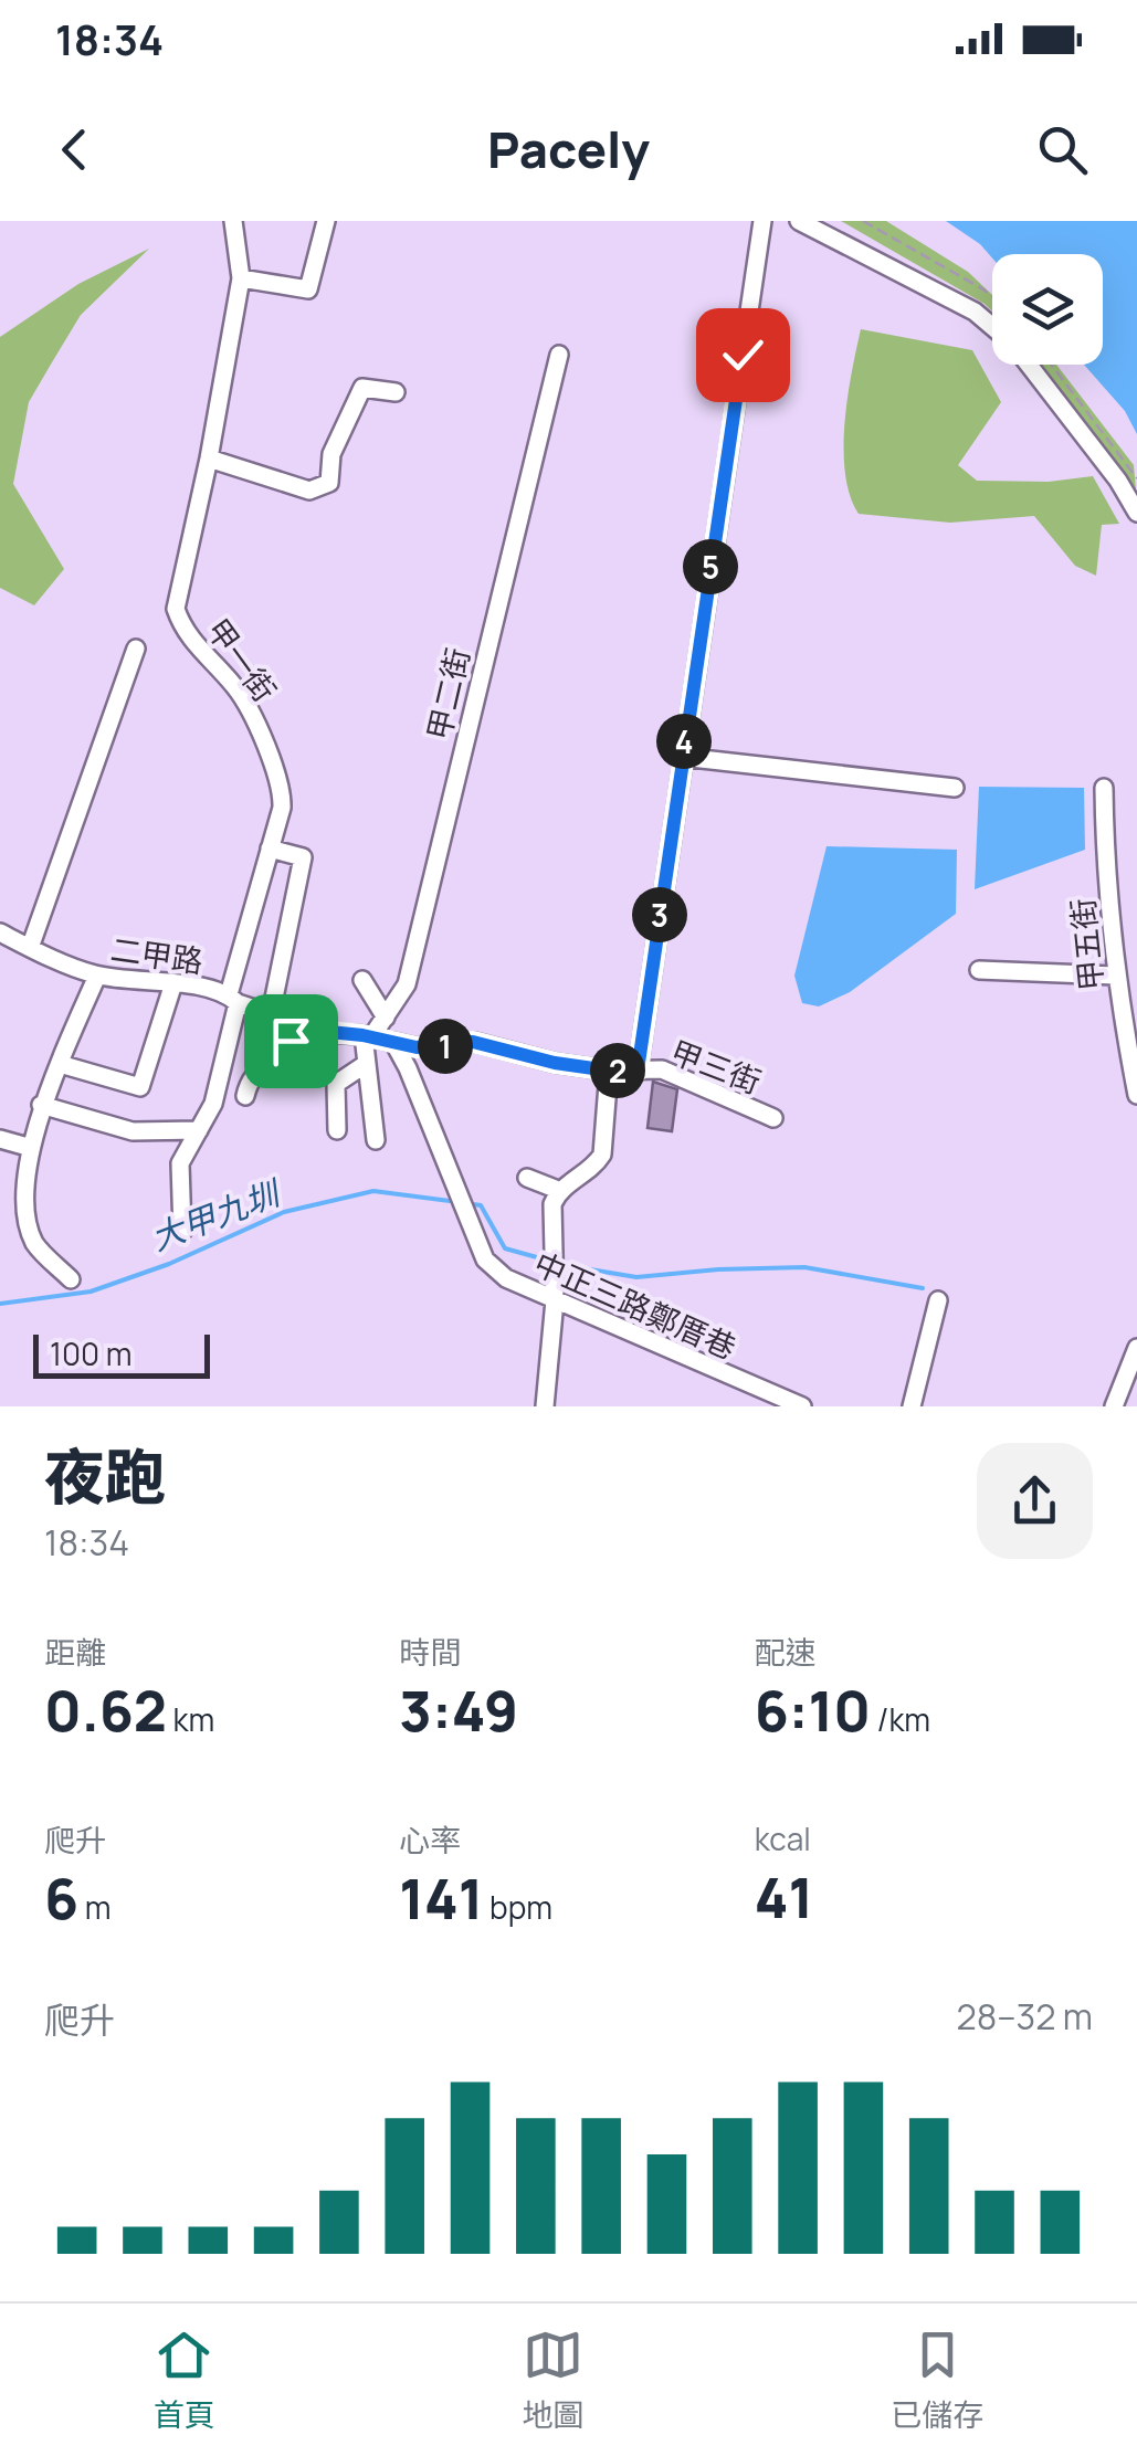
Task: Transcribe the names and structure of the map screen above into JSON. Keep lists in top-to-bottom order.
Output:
{
  "streets": {
    "street": [
      "甲一街",
      "甲二街",
      "甲五街",
      "二甲路",
      "甲三街",
      "中正三路鄭厝巷"
    ]
  },
  "crossings": [
    ["甲一街", "二甲路"],
    ["甲二街", "二甲路"],
    ["甲二街", "甲三街"],
    ["二甲路", "甲三街"],
    ["甲三街", "中正三路鄭厝巷"]
  ],
  "water": ["大甲九圳"],
  "scale_bar": "100 m",
  "page": {
    "status": "18:34",
    "header": "Pacely",
    "pins": [
      "5",
      "4",
      "3",
      "1",
      "2"
    ],
    "scale": "100 m",
    "heading": ["夜跑", "18:34"],
    "stats": [
      ["距離", "0.62 km"],
      ["時間", "3:49"],
      ["配速", "6:10 /km"],
      ["爬升", "6 m"],
      ["心率", "141 bpm"],
      ["kcal", "41"]
    ],
    "chart": ["爬升", "28–32 m"],
    "tabs": ["首頁", "地圖", "已儲存"]
  }
}
